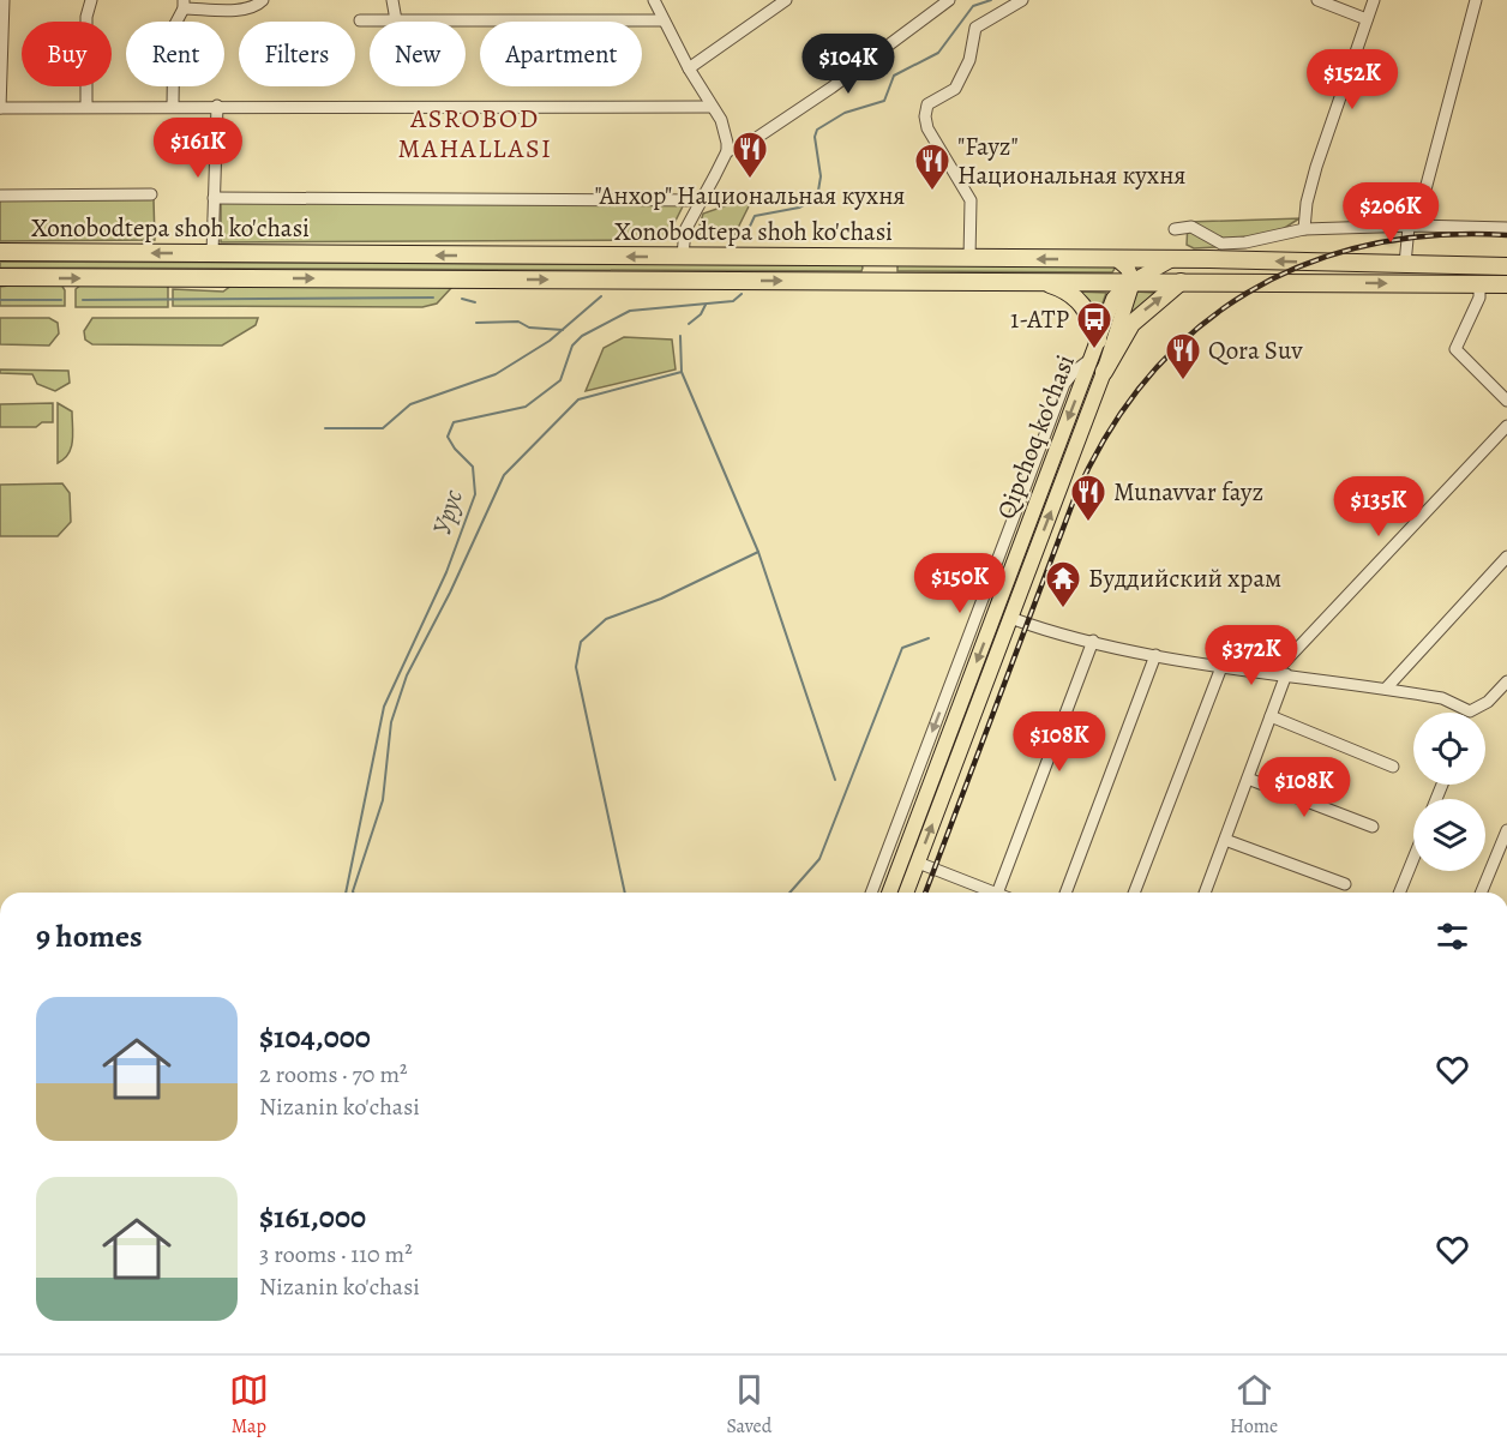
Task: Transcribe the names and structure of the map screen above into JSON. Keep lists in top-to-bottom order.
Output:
{
  "streets": {
    "highway": ["Xonobodtepa shoh ko'chasi"],
    "main road": ["Qipchoq ko'chasi"]
  },
  "crossings": [
    ["Xonobodtepa shoh ko'chasi", "Qipchoq ko'chasi"]
  ],
  "districts": ["ASROBOD MAHALLASI"],
  "water": ["Урус"],
  "places": {
    "restaurant": [
      "\"Анхор\" Национальная кухня",
      "\"Fayz\" Национальная кухня",
      "Qora Suv",
      "Munavvar fayz"
    ],
    "bus stop": ["1-ATP"],
    "temple": ["Буддийский храм"]
  },
  "page": {
    "chip": [
      "Buy",
      "Rent",
      "Filters",
      "New",
      "Apartment"
    ],
    "price": [
      "$104K",
      "$152K",
      "$161K",
      "$206K",
      "$135K",
      "$150K",
      "$372K",
      "$108K",
      "$108K"
    ],
    "heading": "9 homes",
    "list": [
      {
        "name": "$104,000",
        "note": "2 rooms · 70 m² · Nizanin ko'chasi"
      },
      {
        "name": "$161,000",
        "note": "3 rooms · 110 m² · Nizanin ko'chasi"
      }
    ],
    "tabs": ["Map", "Saved", "Home"]
  }
}
